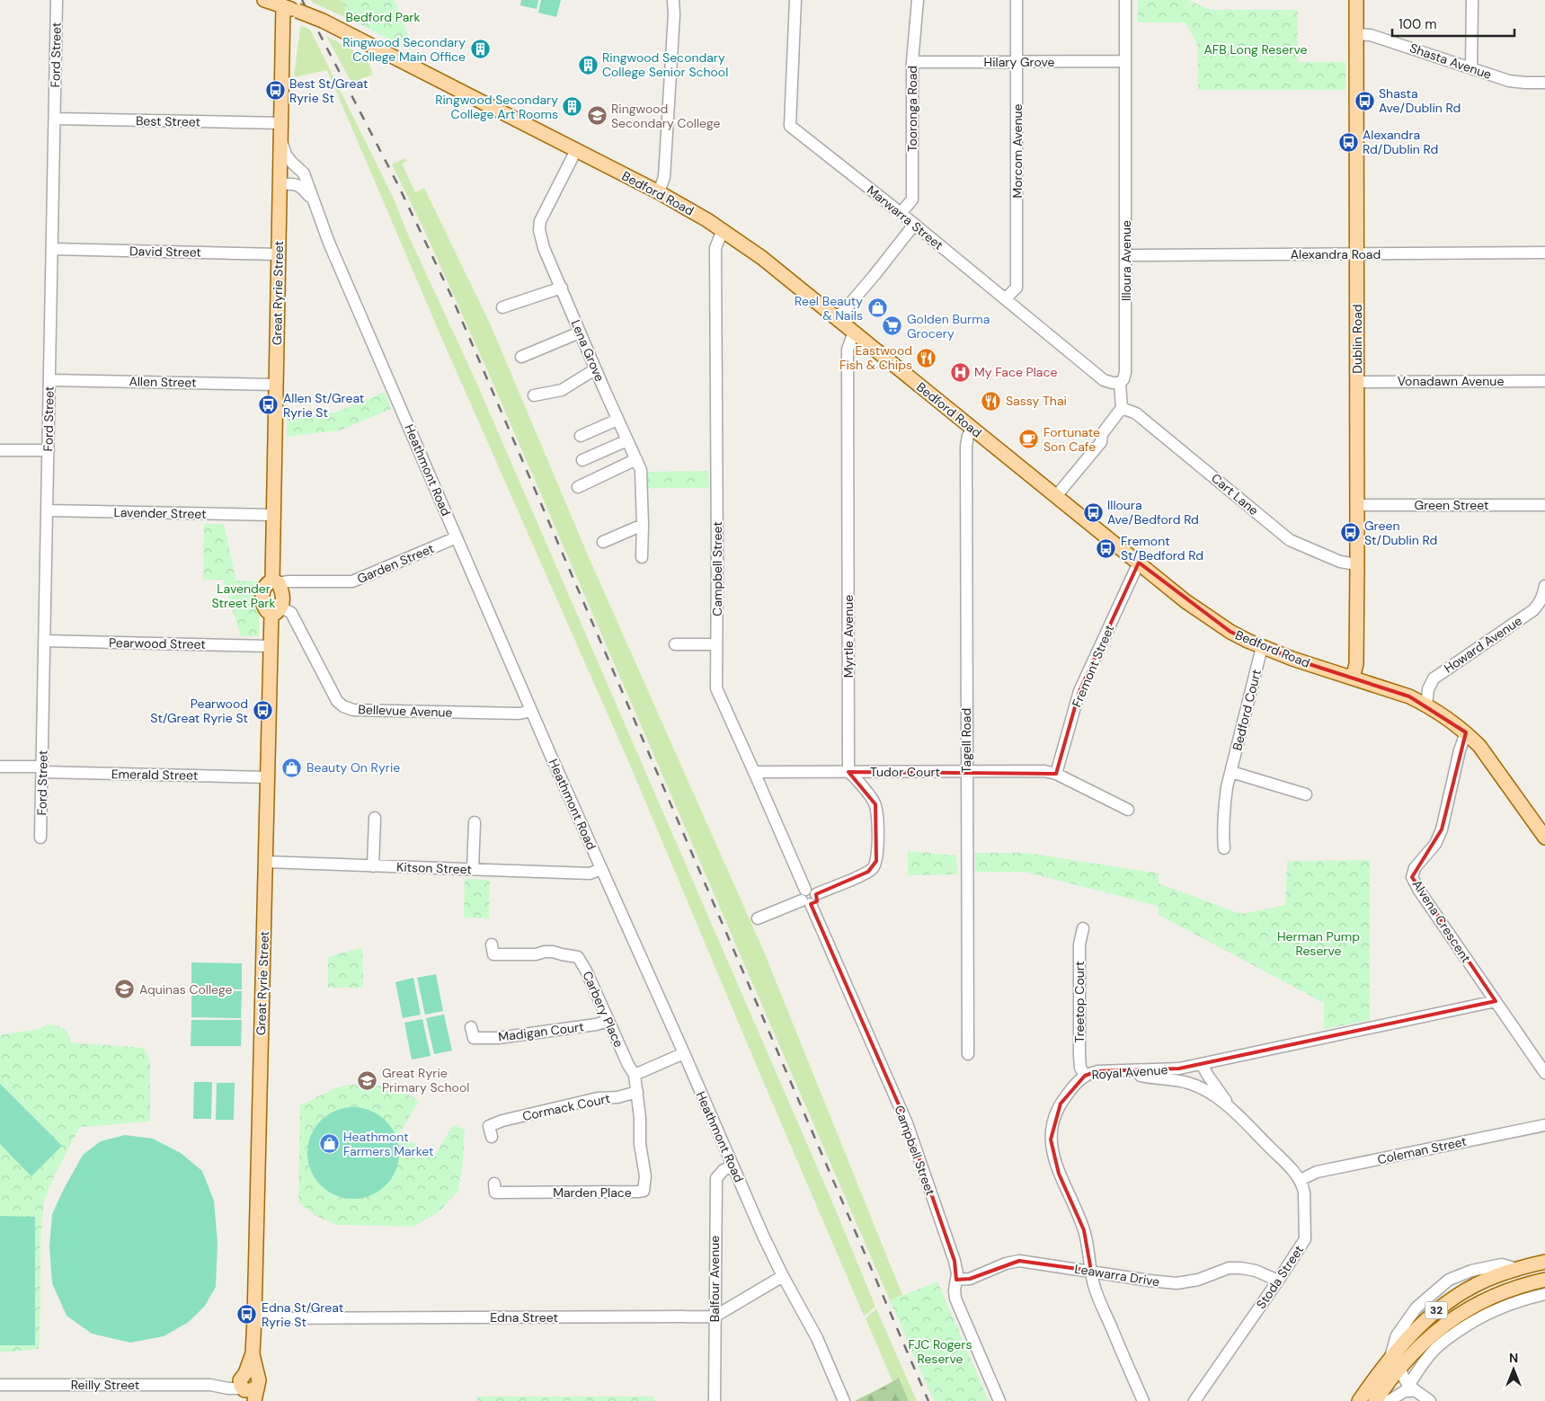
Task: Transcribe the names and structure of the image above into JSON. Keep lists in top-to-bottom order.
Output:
{
  "streets": {
    "main road": [
      "Bedford Road",
      "Great Ryrie Street",
      "Dublin Road",
      "32"
    ],
    "street": [
      "Ford Street",
      "Shasta Avenue",
      "Hilary Grove",
      "Tooronga Road",
      "Best Street",
      "Morcom Avenue",
      "Marwarra Street",
      "David Street",
      "Alexandra Road",
      "Illoura Avenue",
      "Lena Grove",
      "Vonadawn Avenue",
      "Allen Street",
      "Heathmont Road",
      "Cart Lane",
      "Green Street",
      "Lavender Street",
      "Garden Street",
      "Campbell Street",
      "Myrtle Avenue",
      "Pearwood Street",
      "Howard Avenue",
      "Fremont Street",
      "Bedford Court",
      "Bellevue Avenue",
      "Tagell Road",
      "Tudor Court",
      "Emerald Street",
      "Kitson Street",
      "Alvena Crescent",
      "Treetop Court",
      "Carbery Place",
      "Madigan Court",
      "Royal Avenue",
      "Cormack Court",
      "Coleman Street",
      "Marden Place",
      "Leawarra Drive",
      "Stoda Street",
      "Balfour Avenue",
      "Edna Street",
      "Reilly Street"
    ]
  },
  "crossings": [
    ["Ford Street", "Best Street"],
    ["Ford Street", "David Street"],
    ["Ford Street", "Allen Street"],
    ["Ford Street", "Lavender Street"],
    ["Ford Street", "Pearwood Street"],
    ["Ford Street", "Emerald Street"],
    ["Shasta Avenue", "Dublin Road"],
    ["Hilary Grove", "Tooronga Road"],
    ["Hilary Grove", "Morcom Avenue"],
    ["Hilary Grove", "Illoura Avenue"],
    ["Tooronga Road", "Marwarra Street"],
    ["Best Street", "Great Ryrie Street"],
    ["Morcom Avenue", "Marwarra Street"],
    ["Bedford Road", "Great Ryrie Street"],
    ["Bedford Road", "Dublin Road"],
    ["Bedford Road", "Lena Grove"],
    ["Bedford Road", "Campbell Street"],
    ["Bedford Road", "Myrtle Avenue"],
    ["Bedford Road", "Howard Avenue"],
    ["Bedford Road", "Fremont Street"],
    ["Bedford Road", "Bedford Court"],
    ["Bedford Road", "Tagell Road"],
    ["Bedford Road", "Alvena Crescent"],
    ["Marwarra Street", "Illoura Avenue"],
    ["David Street", "Great Ryrie Street"],
    ["Alexandra Road", "Illoura Avenue"],
    ["Alexandra Road", "Dublin Road"],
    ["Illoura Avenue", "Cart Lane"],
    ["Great Ryrie Street", "Allen Street"],
    ["Great Ryrie Street", "Heathmont Road"],
    ["Great Ryrie Street", "Lavender Street"],
    ["Great Ryrie Street", "Garden Street"],
    ["Great Ryrie Street", "Pearwood Street"],
    ["Great Ryrie Street", "Bellevue Avenue"],
    ["Great Ryrie Street", "Emerald Street"],
    ["Great Ryrie Street", "Kitson Street"],
    ["Great Ryrie Street", "Edna Street"],
    ["Great Ryrie Street", "Reilly Street"],
    ["Dublin Road", "Vonadawn Avenue"],
    ["Dublin Road", "Cart Lane"],
    ["Dublin Road", "Green Street"],
    ["Heathmont Road", "Garden Street"],
    ["Heathmont Road", "Bellevue Avenue"],
    ["Heathmont Road", "Kitson Street"],
    ["Heathmont Road", "Balfour Avenue"],
    ["Garden Street", "Bellevue Avenue"],
    ["Campbell Street", "Tudor Court"],
    ["Campbell Street", "Leawarra Drive"],
    ["Myrtle Avenue", "Tudor Court"],
    ["Fremont Street", "Tudor Court"],
    ["Tagell Road", "Tudor Court"],
    ["Alvena Crescent", "Royal Avenue"],
    ["Treetop Court", "Royal Avenue"],
    ["Carbery Place", "Madigan Court"],
    ["Royal Avenue", "Leawarra Drive"],
    ["Cormack Court", "Marden Place"],
    ["Coleman Street", "Stoda Street"],
    ["Leawarra Drive", "Stoda Street"],
    ["Balfour Avenue", "Edna Street"]
  ],
  "parks": [
    "Bedford Park",
    "AFB Long Reserve",
    "Lavender Street Park",
    "Herman Pump Reserve",
    "FJC Rogers Reserve"
  ],
  "places": {
    "building": ["Ringwood Secondary College Main Office", "Ringwood Secondary College Senior School", "Ringwood Secondary College Art Rooms"],
    "bus stop": [
      "Best St/Great Ryrie St",
      "Shasta Ave/Dublin Rd",
      "Alexandra Rd/Dublin Rd",
      "Allen St/Great Ryrie St",
      "Illoura Ave/Bedford Rd",
      "Green St/Dublin Rd",
      "Fremont St/Bedford Rd",
      "Pearwood St/Great Ryrie St",
      "Edna St/Great Ryrie St"
    ],
    "school or university": ["Ringwood Secondary College", "Aquinas College", "Great Ryrie Primary School"],
    "shop": ["Reel Beauty & Nails", "Beauty On Ryrie", "Heathmont Farmers Market"],
    "supermarket": ["Golden Burma Grocery"],
    "restaurant": ["Eastwood Fish & Chips", "Sassy Thai"],
    "hospital": ["My Face Place"],
    "cafe": ["Fortunate Son Cafe"]
  },
  "scale_bar": "100 m",
  "north": "top"
}
